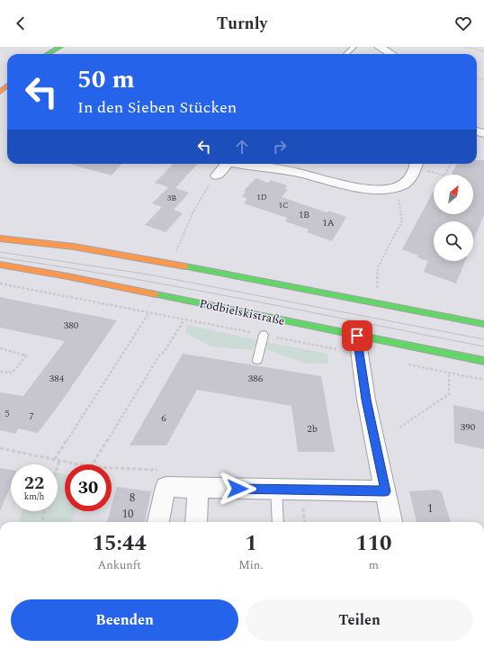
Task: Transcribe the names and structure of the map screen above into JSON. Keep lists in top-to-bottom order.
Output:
{
  "streets": {
    "main road": ["Podbielskistraße"]
  },
  "house_numbers": [
    "1D",
    "3B",
    "1C",
    "1B",
    "1A",
    "380",
    "384",
    "386",
    "5",
    "7",
    "6",
    "390",
    "2b",
    "8",
    "1",
    "10"
  ],
  "north": "top right",
  "page": {
    "header": "Turnly",
    "turn": ["50 m", "In den Sieben Stücken"],
    "speed": "22 km/h",
    "limit": "30",
    "eta": [
      "15:44",
      "Ankunft",
      "1",
      "Min.",
      "110",
      "m"
    ],
    "buttons": ["Beenden", "Teilen"]
  }
}
